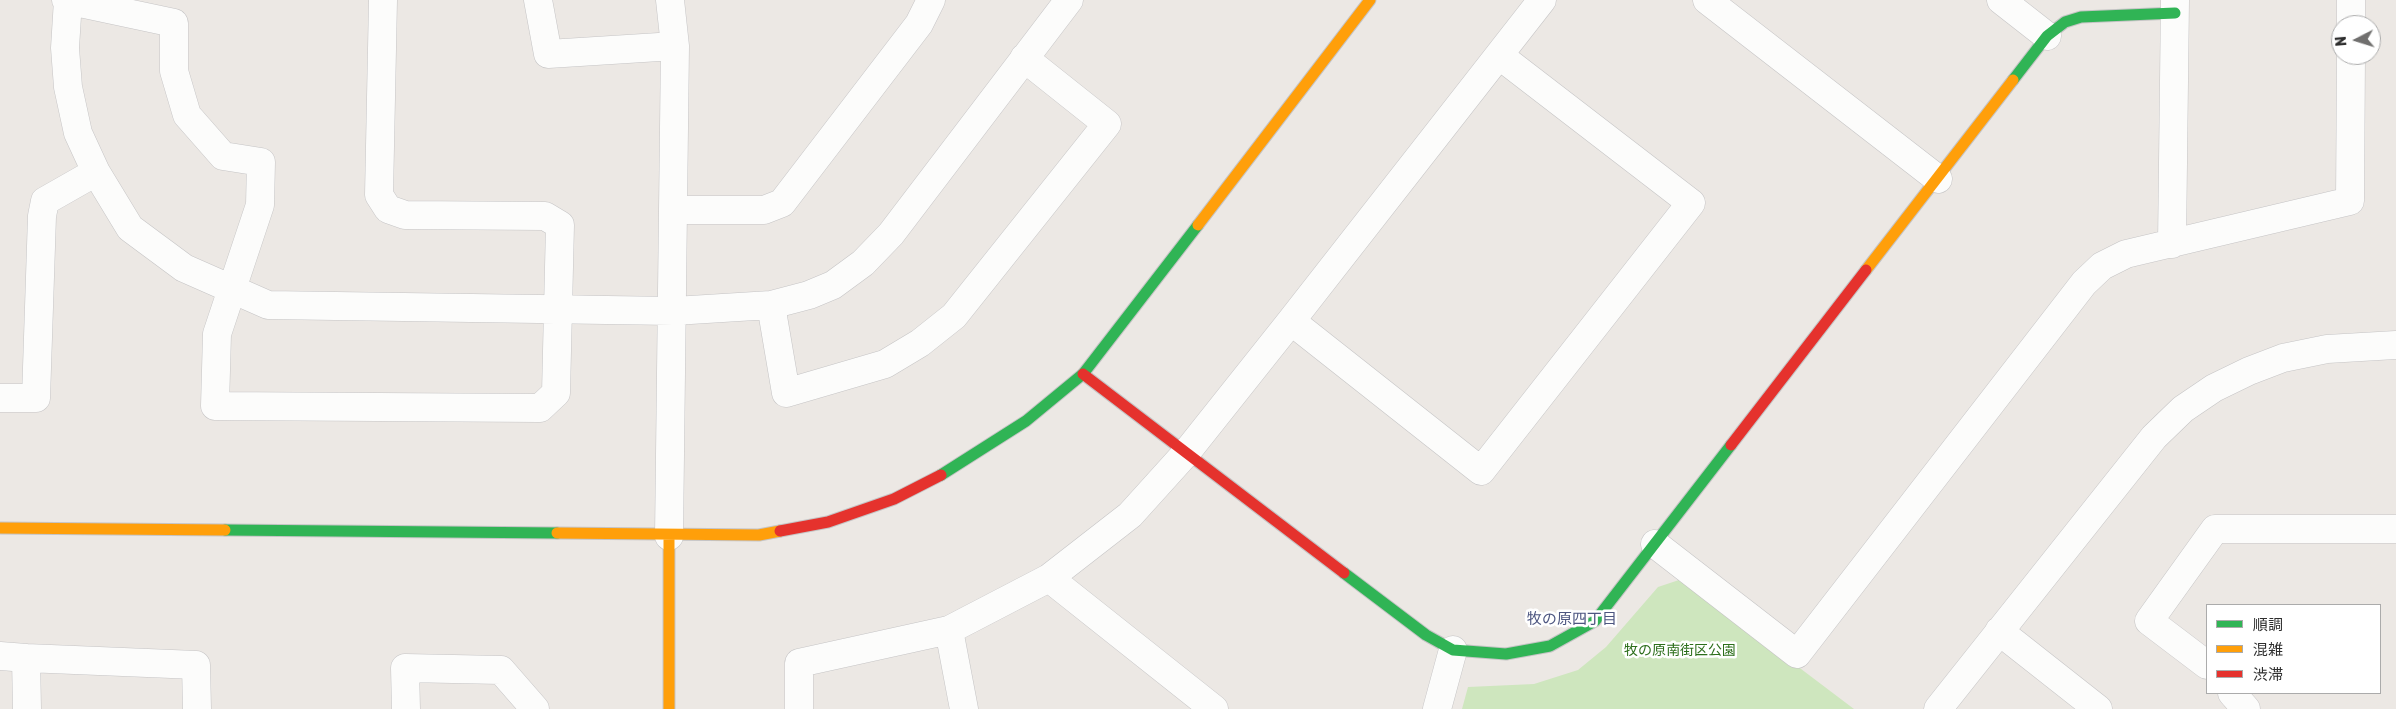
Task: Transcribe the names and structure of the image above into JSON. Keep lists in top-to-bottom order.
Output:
{
  "districts": ["牧の原四丁目"],
  "parks": ["牧の原南街区公園"],
  "legend": ["順調", "混雑", "渋滞"],
  "north": "left"
}
